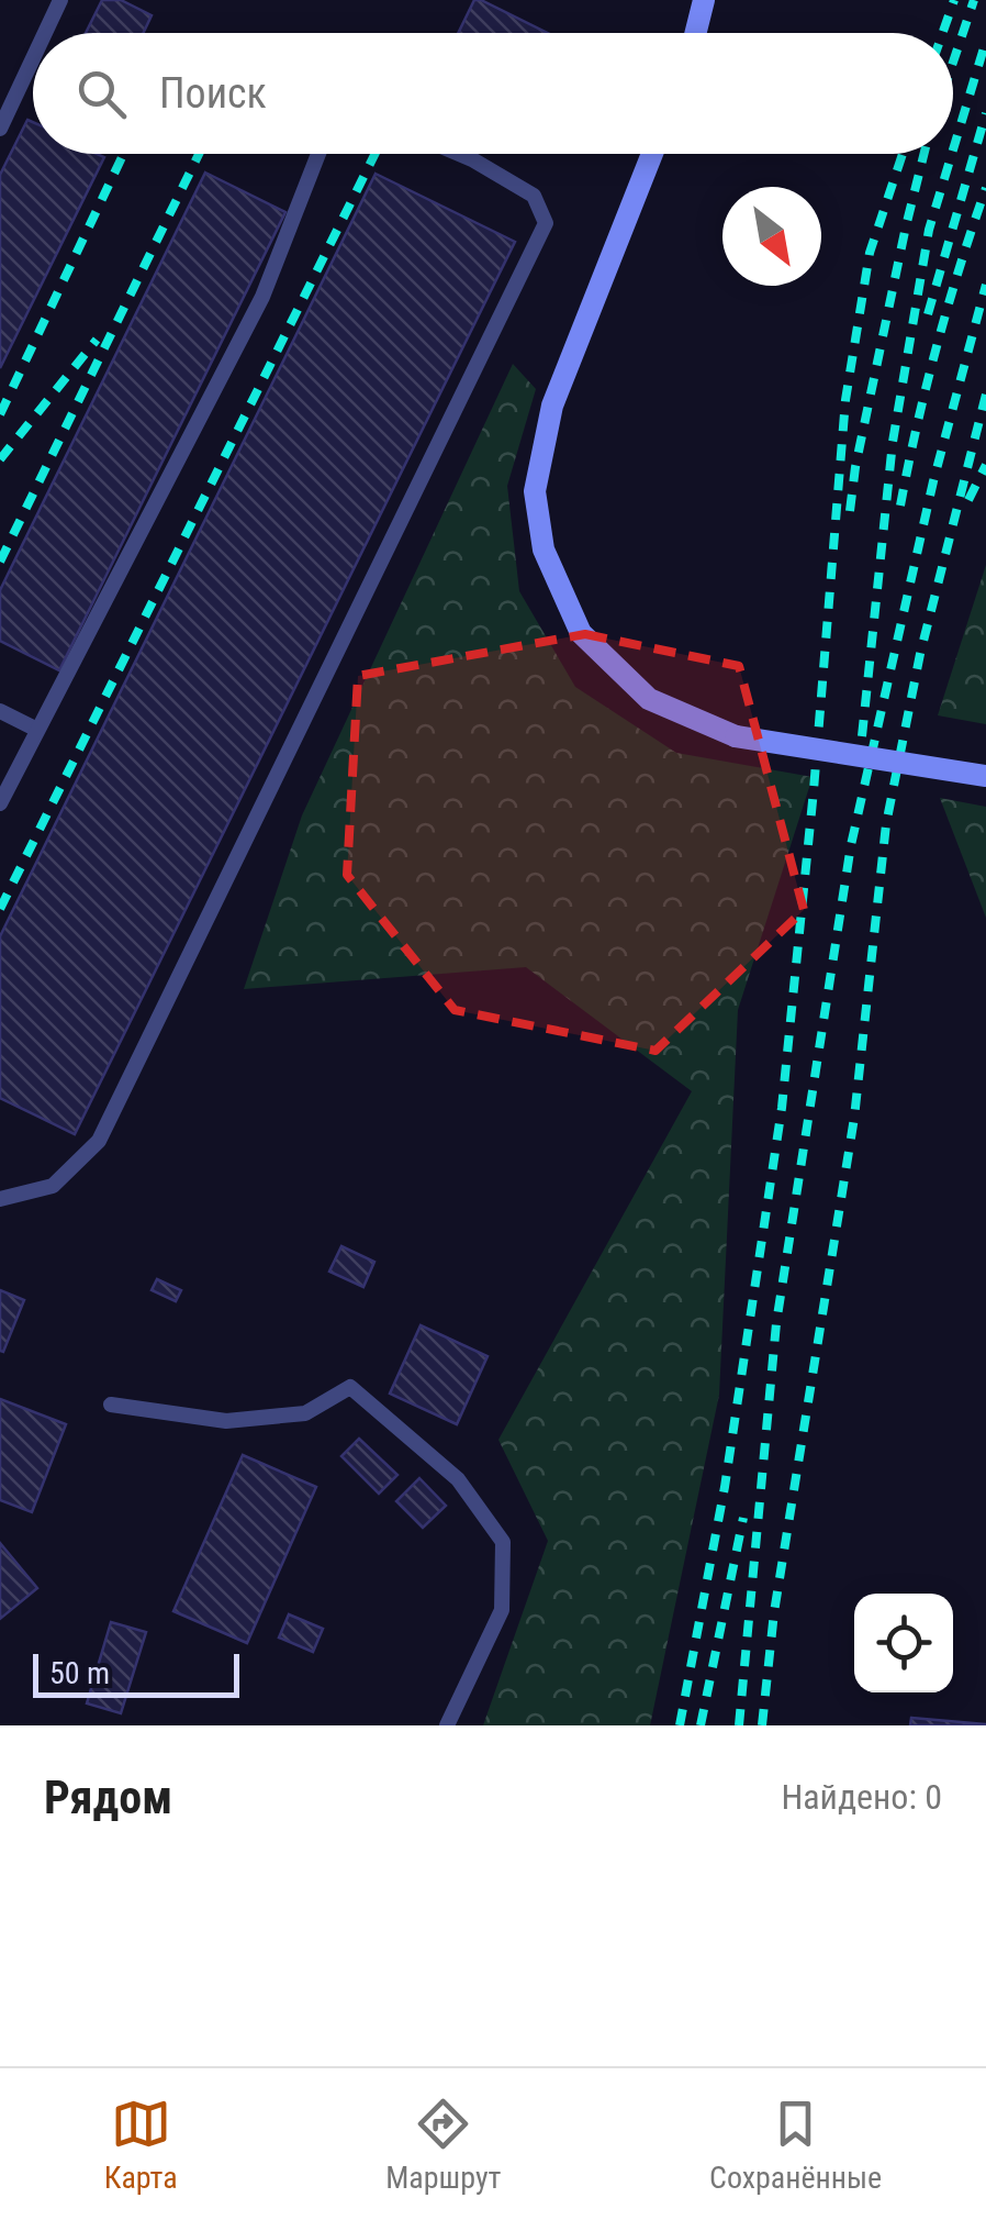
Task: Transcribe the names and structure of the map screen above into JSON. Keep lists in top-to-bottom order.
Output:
{
  "scale_bar": "50 m",
  "north": "bottom right",
  "page": {
    "search": "Поиск",
    "scale": "50 m",
    "heading": ["Рядом", "Найдено: 0"],
    "nav": ["Карта", "Маршрут", "Сохранённые"]
  }
}
